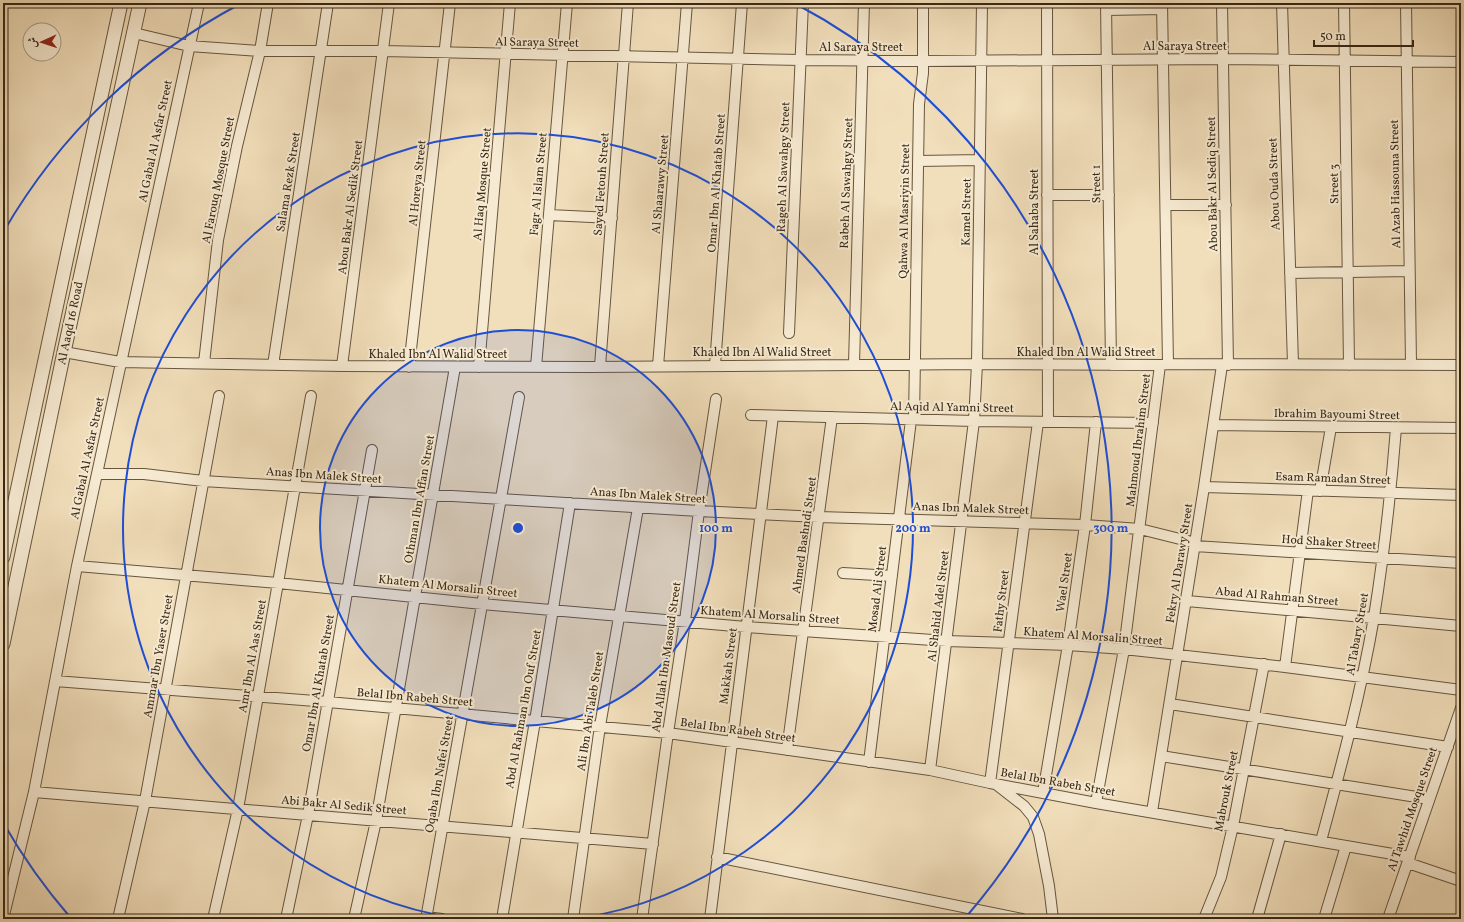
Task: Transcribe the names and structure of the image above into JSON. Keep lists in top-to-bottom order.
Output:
{
  "streets": {
    "street": [
      "Al Saraya Street",
      "Al Gabal Al Asfar Street",
      "Rageh Al Sawahgy Street",
      "Al Farouq Mosque Street",
      "Salama Rezk Street",
      "Al Horeya Street",
      "Omar Ibn Al Khatab Street",
      "Rabeh Al Sawahgy Street",
      "Al Haq Mosque Street",
      "Fagr Al Islam Street",
      "Sayed Fetouh Street",
      "Al Shaarawy Street",
      "Street 1",
      "Abou Bakr Al Sediq Street",
      "Abou Ouda Street",
      "Street 3",
      "Al Azab Hassouna Street",
      "Abou Bakr Al Sedik Street",
      "Qahwa Al Masriyin Street",
      "Kamel Street",
      "Al Sahaba Street",
      "Al Aaqd 16 Road",
      "Khaled Ibn Al Walid Street",
      "Al Aqid Al Yamni Street",
      "Ibrahim Bayoumi Street",
      "Mahmoud Ibrahim Street",
      "Anas Ibn Malek Street",
      "Esam Ramadan Street",
      "Othman Ibn Affan Street",
      "Ahmed Bashndi Street",
      "Hod Shaker Street",
      "Fekry Al Darawy Street",
      "Wael Street",
      "Khatem Al Morsalin Street",
      "Mosad Ali Street",
      "Abad Al Rahman Street",
      "Fathy Street",
      "Al Shahid Adel Street",
      "Al Tabary Street",
      "Ammar Ibn Yaser Street",
      "Amr Ibn Al Aas Street",
      "Abd Allah Ibn Masoud Street",
      "Makkah Street",
      "Belal Ibn Rabeh Street",
      "Abd Al Rahman Ibn Ouf Street",
      "Ali Ibn Abi Taleb Street",
      "Oqaba Ibn Nafei Street",
      "Mabrouk Street",
      "Abi Bakr Al Sedik Street",
      "Al Tawhid Mosque Street"
    ]
  },
  "crossings": [
    ["Al Saraya Street", "Al Gabal Al Asfar Street"],
    ["Al Saraya Street", "Rageh Al Sawahgy Street"],
    ["Al Saraya Street", "Al Farouq Mosque Street"],
    ["Al Saraya Street", "Salama Rezk Street"],
    ["Al Saraya Street", "Al Horeya Street"],
    ["Al Saraya Street", "Omar Ibn Al Khatab Street"],
    ["Al Saraya Street", "Rabeh Al Sawahgy Street"],
    ["Al Saraya Street", "Al Haq Mosque Street"],
    ["Al Saraya Street", "Fagr Al Islam Street"],
    ["Al Saraya Street", "Sayed Fetouh Street"],
    ["Al Saraya Street", "Al Shaarawy Street"],
    ["Al Saraya Street", "Street 1"],
    ["Al Saraya Street", "Abou Bakr Al Sediq Street"],
    ["Al Saraya Street", "Abou Ouda Street"],
    ["Al Saraya Street", "Street 3"],
    ["Al Saraya Street", "Al Azab Hassouna Street"],
    ["Al Saraya Street", "Abou Bakr Al Sedik Street"],
    ["Al Saraya Street", "Qahwa Al Masriyin Street"],
    ["Al Saraya Street", "Kamel Street"],
    ["Al Saraya Street", "Al Sahaba Street"],
    ["Al Saraya Street", "Al Aaqd 16 Road"],
    ["Al Saraya Street", "Mahmoud Ibrahim Street"],
    ["Al Gabal Al Asfar Street", "Khaled Ibn Al Walid Street"],
    ["Al Gabal Al Asfar Street", "Anas Ibn Malek Street"],
    ["Al Gabal Al Asfar Street", "Khatem Al Morsalin Street"],
    ["Al Gabal Al Asfar Street", "Belal Ibn Rabeh Street"],
    ["Al Gabal Al Asfar Street", "Abi Bakr Al Sedik Street"],
    ["Al Farouq Mosque Street", "Khaled Ibn Al Walid Street"],
    ["Salama Rezk Street", "Khaled Ibn Al Walid Street"],
    ["Al Horeya Street", "Khaled Ibn Al Walid Street"],
    ["Omar Ibn Al Khatab Street", "Khaled Ibn Al Walid Street"],
    ["Omar Ibn Al Khatab Street", "Anas Ibn Malek Street"],
    ["Omar Ibn Al Khatab Street", "Khatem Al Morsalin Street"],
    ["Omar Ibn Al Khatab Street", "Belal Ibn Rabeh Street"],
    ["Omar Ibn Al Khatab Street", "Abi Bakr Al Sedik Street"],
    ["Rabeh Al Sawahgy Street", "Khaled Ibn Al Walid Street"],
    ["Al Haq Mosque Street", "Khaled Ibn Al Walid Street"],
    ["Fagr Al Islam Street", "Khaled Ibn Al Walid Street"],
    ["Sayed Fetouh Street", "Khaled Ibn Al Walid Street"],
    ["Al Shaarawy Street", "Khaled Ibn Al Walid Street"],
    ["Street 1", "Khaled Ibn Al Walid Street"],
    ["Abou Bakr Al Sediq Street", "Khaled Ibn Al Walid Street"],
    ["Abou Bakr Al Sediq Street", "Fekry Al Darawy Street"],
    ["Abou Ouda Street", "Khaled Ibn Al Walid Street"],
    ["Street 3", "Khaled Ibn Al Walid Street"],
    ["Al Azab Hassouna Street", "Khaled Ibn Al Walid Street"],
    ["Abou Bakr Al Sedik Street", "Khaled Ibn Al Walid Street"],
    ["Qahwa Al Masriyin Street", "Khaled Ibn Al Walid Street"],
    ["Qahwa Al Masriyin Street", "Al Aqid Al Yamni Street"],
    ["Qahwa Al Masriyin Street", "Mosad Ali Street"],
    ["Kamel Street", "Khaled Ibn Al Walid Street"],
    ["Kamel Street", "Al Aqid Al Yamni Street"],
    ["Kamel Street", "Al Shahid Adel Street"],
    ["Al Sahaba Street", "Khaled Ibn Al Walid Street"],
    ["Al Sahaba Street", "Al Aqid Al Yamni Street"],
    ["Al Sahaba Street", "Fathy Street"],
    ["Al Aaqd 16 Road", "Khaled Ibn Al Walid Street"],
    ["Khaled Ibn Al Walid Street", "Mahmoud Ibrahim Street"],
    ["Khaled Ibn Al Walid Street", "Othman Ibn Affan Street"],
    ["Khaled Ibn Al Walid Street", "Fekry Al Darawy Street"],
    ["Al Aqid Al Yamni Street", "Mahmoud Ibrahim Street"],
    ["Al Aqid Al Yamni Street", "Ahmed Bashndi Street"],
    ["Al Aqid Al Yamni Street", "Wael Street"],
    ["Al Aqid Al Yamni Street", "Mosad Ali Street"],
    ["Al Aqid Al Yamni Street", "Fathy Street"],
    ["Al Aqid Al Yamni Street", "Al Shahid Adel Street"],
    ["Al Aqid Al Yamni Street", "Makkah Street"],
    ["Ibrahim Bayoumi Street", "Fekry Al Darawy Street"],
    ["Ibrahim Bayoumi Street", "Al Tabary Street"],
    ["Mahmoud Ibrahim Street", "Anas Ibn Malek Street"],
    ["Mahmoud Ibrahim Street", "Khatem Al Morsalin Street"],
    ["Mahmoud Ibrahim Street", "Belal Ibn Rabeh Street"],
    ["Anas Ibn Malek Street", "Othman Ibn Affan Street"],
    ["Anas Ibn Malek Street", "Ahmed Bashndi Street"],
    ["Anas Ibn Malek Street", "Hod Shaker Street"],
    ["Anas Ibn Malek Street", "Fekry Al Darawy Street"],
    ["Anas Ibn Malek Street", "Wael Street"],
    ["Anas Ibn Malek Street", "Mosad Ali Street"],
    ["Anas Ibn Malek Street", "Fathy Street"],
    ["Anas Ibn Malek Street", "Al Shahid Adel Street"],
    ["Anas Ibn Malek Street", "Ammar Ibn Yaser Street"],
    ["Anas Ibn Malek Street", "Amr Ibn Al Aas Street"],
    ["Anas Ibn Malek Street", "Abd Allah Ibn Masoud Street"],
    ["Anas Ibn Malek Street", "Makkah Street"],
    ["Anas Ibn Malek Street", "Abd Al Rahman Ibn Ouf Street"],
    ["Anas Ibn Malek Street", "Ali Ibn Abi Taleb Street"],
    ["Anas Ibn Malek Street", "Oqaba Ibn Nafei Street"],
    ["Esam Ramadan Street", "Fekry Al Darawy Street"],
    ["Esam Ramadan Street", "Al Tabary Street"],
    ["Othman Ibn Affan Street", "Khatem Al Morsalin Street"],
    ["Othman Ibn Affan Street", "Belal Ibn Rabeh Street"],
    ["Othman Ibn Affan Street", "Abi Bakr Al Sedik Street"],
    ["Ahmed Bashndi Street", "Khatem Al Morsalin Street"],
    ["Ahmed Bashndi Street", "Belal Ibn Rabeh Street"],
    ["Hod Shaker Street", "Fekry Al Darawy Street"],
    ["Hod Shaker Street", "Al Tabary Street"],
    ["Fekry Al Darawy Street", "Khatem Al Morsalin Street"],
    ["Fekry Al Darawy Street", "Abad Al Rahman Street"],
    ["Fekry Al Darawy Street", "Belal Ibn Rabeh Street"],
    ["Wael Street", "Khatem Al Morsalin Street"],
    ["Wael Street", "Belal Ibn Rabeh Street"],
    ["Khatem Al Morsalin Street", "Mosad Ali Street"],
    ["Khatem Al Morsalin Street", "Fathy Street"],
    ["Khatem Al Morsalin Street", "Al Shahid Adel Street"],
    ["Khatem Al Morsalin Street", "Al Tabary Street"],
    ["Khatem Al Morsalin Street", "Ammar Ibn Yaser Street"],
    ["Khatem Al Morsalin Street", "Amr Ibn Al Aas Street"],
    ["Khatem Al Morsalin Street", "Abd Allah Ibn Masoud Street"],
    ["Khatem Al Morsalin Street", "Makkah Street"],
    ["Khatem Al Morsalin Street", "Abd Al Rahman Ibn Ouf Street"],
    ["Khatem Al Morsalin Street", "Ali Ibn Abi Taleb Street"],
    ["Khatem Al Morsalin Street", "Oqaba Ibn Nafei Street"],
    ["Khatem Al Morsalin Street", "Mabrouk Street"],
    ["Mosad Ali Street", "Belal Ibn Rabeh Street"],
    ["Abad Al Rahman Street", "Al Tabary Street"],
    ["Fathy Street", "Belal Ibn Rabeh Street"],
    ["Al Shahid Adel Street", "Belal Ibn Rabeh Street"],
    ["Al Tabary Street", "Belal Ibn Rabeh Street"],
    ["Ammar Ibn Yaser Street", "Belal Ibn Rabeh Street"],
    ["Ammar Ibn Yaser Street", "Abi Bakr Al Sedik Street"],
    ["Amr Ibn Al Aas Street", "Belal Ibn Rabeh Street"],
    ["Amr Ibn Al Aas Street", "Abi Bakr Al Sedik Street"],
    ["Abd Allah Ibn Masoud Street", "Belal Ibn Rabeh Street"],
    ["Abd Allah Ibn Masoud Street", "Abi Bakr Al Sedik Street"],
    ["Makkah Street", "Belal Ibn Rabeh Street"],
    ["Belal Ibn Rabeh Street", "Abd Al Rahman Ibn Ouf Street"],
    ["Belal Ibn Rabeh Street", "Ali Ibn Abi Taleb Street"],
    ["Belal Ibn Rabeh Street", "Oqaba Ibn Nafei Street"],
    ["Belal Ibn Rabeh Street", "Mabrouk Street"],
    ["Belal Ibn Rabeh Street", "Al Tawhid Mosque Street"],
    ["Abd Al Rahman Ibn Ouf Street", "Abi Bakr Al Sedik Street"],
    ["Ali Ibn Abi Taleb Street", "Abi Bakr Al Sedik Street"],
    ["Oqaba Ibn Nafei Street", "Abi Bakr Al Sedik Street"]
  ],
  "scale_bar": "50 m",
  "north": "left",
  "rings": ["100 m", "200 m", "300 m"]
}
